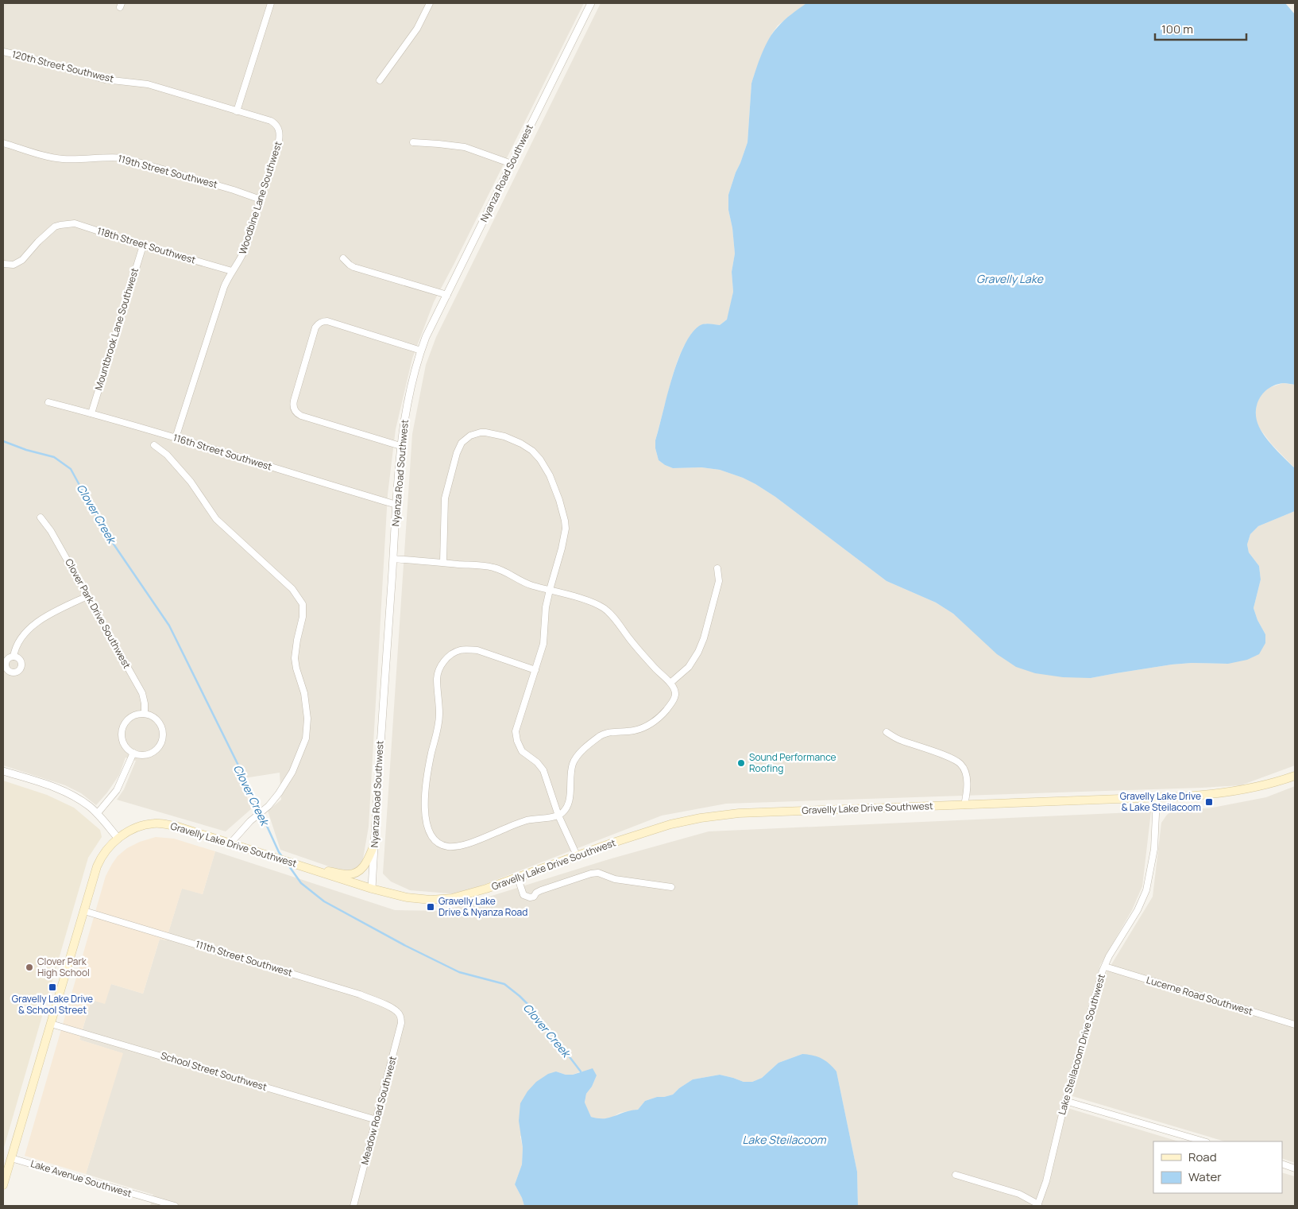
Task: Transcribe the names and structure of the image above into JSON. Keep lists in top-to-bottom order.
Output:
{
  "streets": {
    "main road": ["Gravelly Lake Drive Southwest"],
    "street": [
      "120th Street Southwest",
      "119th Street Southwest",
      "Nyanza Road Southwest",
      "Woodbine Lane Southwest",
      "118th Street Southwest",
      "Mountbrook Lane Southwest",
      "116th Street Southwest",
      "Clover Park Drive Southwest",
      "111th Street Southwest",
      "Lucerne Road Southwest",
      "Lake Steilacoom Drive Southwest",
      "School Street Southwest",
      "Meadow Road Southwest",
      "Lake Avenue Southwest"
    ]
  },
  "crossings": [
    ["120th Street Southwest", "Woodbine Lane Southwest"],
    ["119th Street Southwest", "Woodbine Lane Southwest"],
    ["Nyanza Road Southwest", "116th Street Southwest"],
    ["Nyanza Road Southwest", "Gravelly Lake Drive Southwest"],
    ["Woodbine Lane Southwest", "118th Street Southwest"],
    ["Woodbine Lane Southwest", "116th Street Southwest"],
    ["118th Street Southwest", "Mountbrook Lane Southwest"],
    ["Mountbrook Lane Southwest", "116th Street Southwest"],
    ["Gravelly Lake Drive Southwest", "111th Street Southwest"],
    ["Gravelly Lake Drive Southwest", "Lake Steilacoom Drive Southwest"],
    ["Gravelly Lake Drive Southwest", "School Street Southwest"],
    ["Gravelly Lake Drive Southwest", "Lake Avenue Southwest"],
    ["111th Street Southwest", "Meadow Road Southwest"],
    ["Lucerne Road Southwest", "Lake Steilacoom Drive Southwest"],
    ["School Street Southwest", "Meadow Road Southwest"]
  ],
  "water": ["Gravelly Lake", "Clover Creek", "Lake Steilacoom"],
  "places": {
    "other": ["Sound Performance Roofing", "Clover Park High School"],
    "transit": ["Gravelly Lake Drive & Lake Steilacoom", "Gravelly Lake Drive & Nyanza Road", "Gravelly Lake Drive & School Street"]
  },
  "legend": ["Road", "Water"],
  "scale_bar": "100 m"
}
